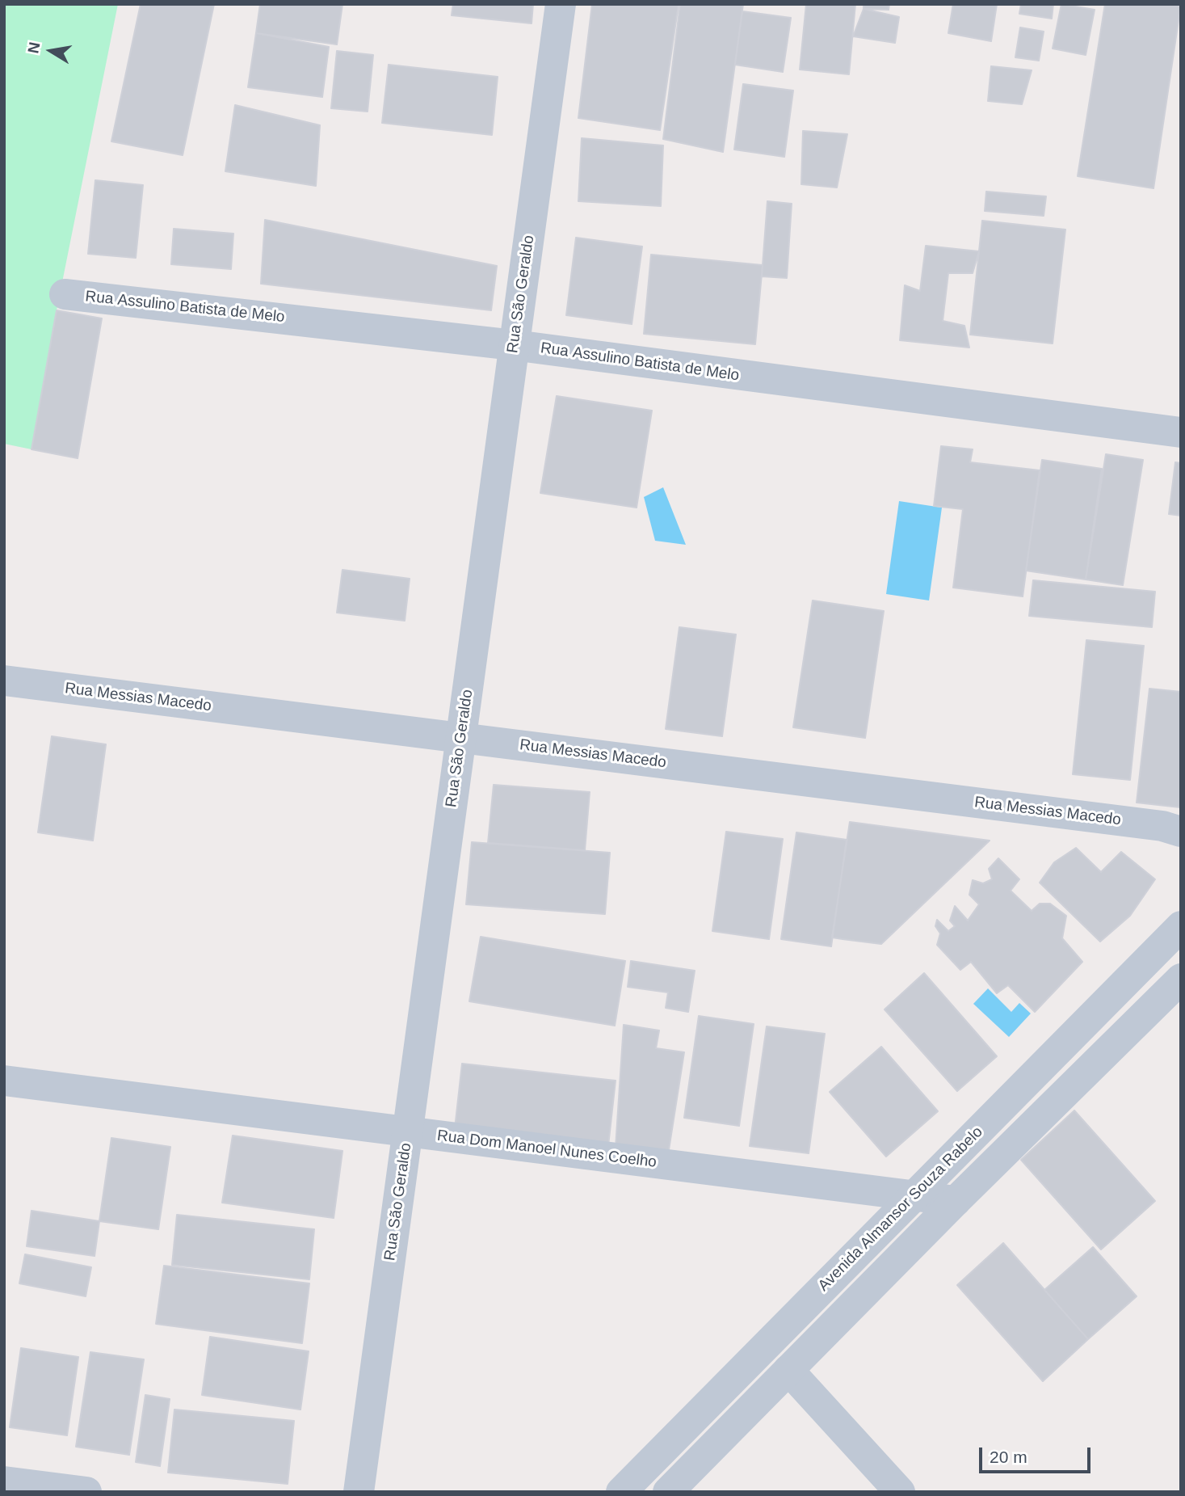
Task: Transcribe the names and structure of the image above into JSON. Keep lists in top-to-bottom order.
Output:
{
  "streets": {
    "street": [
      "Rua São Geraldo",
      "Rua Assulino Batista de Melo",
      "Rua Messias Macedo",
      "Rua Dom Manoel Nunes Coelho",
      "Avenida Almansor Souza Rabelo"
    ]
  },
  "crossings": [
    ["Rua São Geraldo", "Rua Assulino Batista de Melo"],
    ["Rua São Geraldo", "Rua Messias Macedo"],
    ["Rua São Geraldo", "Rua Dom Manoel Nunes Coelho"],
    ["Rua Dom Manoel Nunes Coelho", "Avenida Almansor Souza Rabelo"]
  ],
  "scale_bar": "20 m",
  "north": "left"
}
